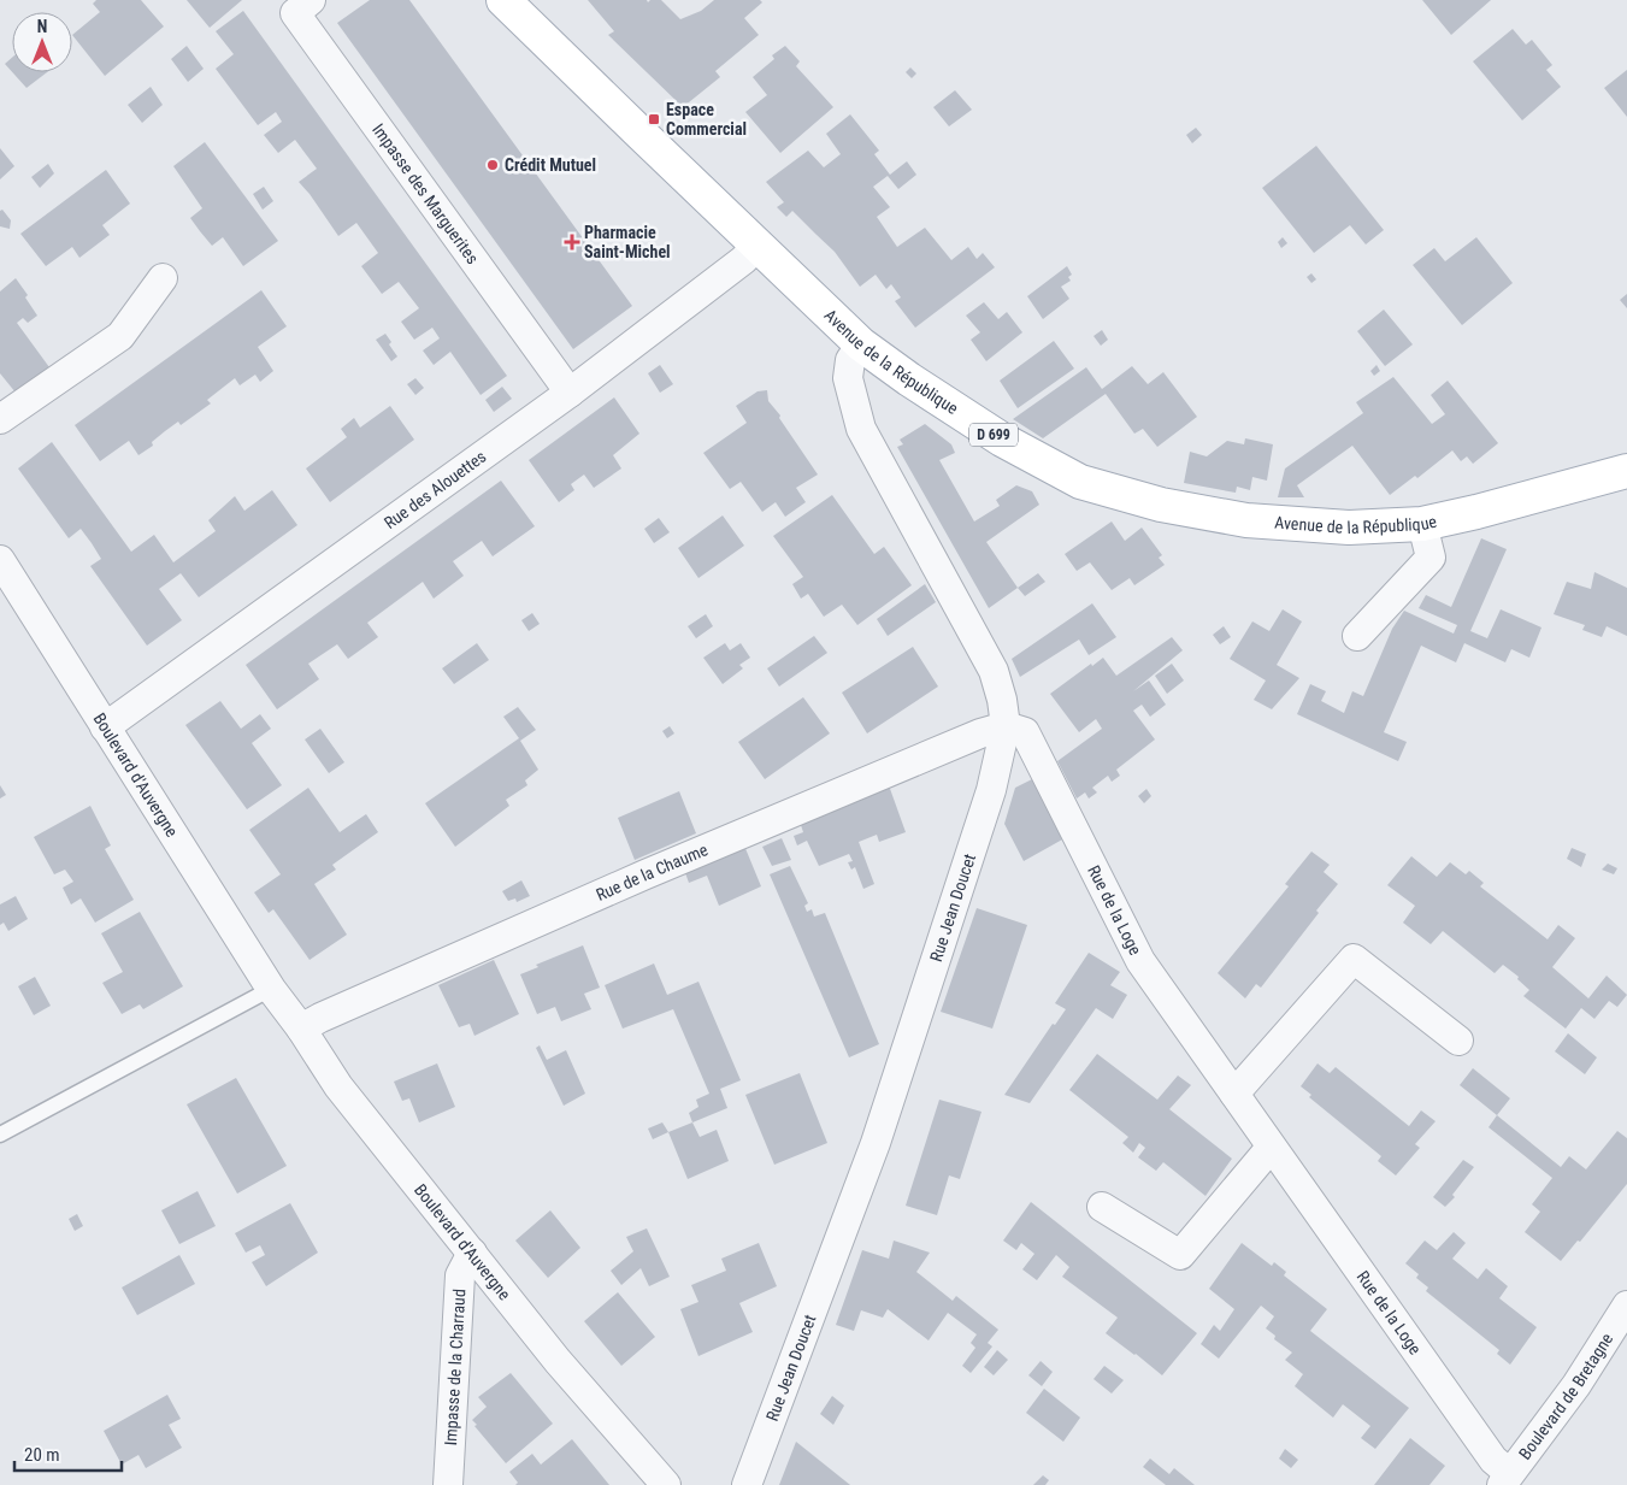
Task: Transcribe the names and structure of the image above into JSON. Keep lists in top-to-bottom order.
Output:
{
  "streets": {
    "main road": ["Avenue de la République", "D 699"],
    "street": [
      "Impasse des Marguerites",
      "Rue des Alouettes",
      "Boulevard d'Auvergne",
      "Rue de la Chaume",
      "Rue Jean Doucet",
      "Rue de la Loge",
      "Impasse de la Charraud",
      "Boulevard de Bretagne"
    ]
  },
  "crossings": [
    ["Impasse des Marguerites", "Rue des Alouettes"],
    ["Avenue de la République", "Rue des Alouettes"],
    ["Avenue de la République", "Rue Jean Doucet"],
    ["Rue des Alouettes", "Boulevard d'Auvergne"],
    ["Boulevard d'Auvergne", "Rue de la Chaume"],
    ["Boulevard d'Auvergne", "Impasse de la Charraud"],
    ["Rue de la Chaume", "Rue Jean Doucet"],
    ["Rue de la Chaume", "Rue de la Loge"],
    ["Rue Jean Doucet", "Rue de la Loge"],
    ["Rue de la Loge", "Boulevard de Bretagne"]
  ],
  "places": {
    "transit": ["Espace Commercial"],
    "other": ["Crédit Mutuel"],
    "health": ["Pharmacie Saint-Michel"]
  },
  "scale_bar": "20 m",
  "north": "top"
}
